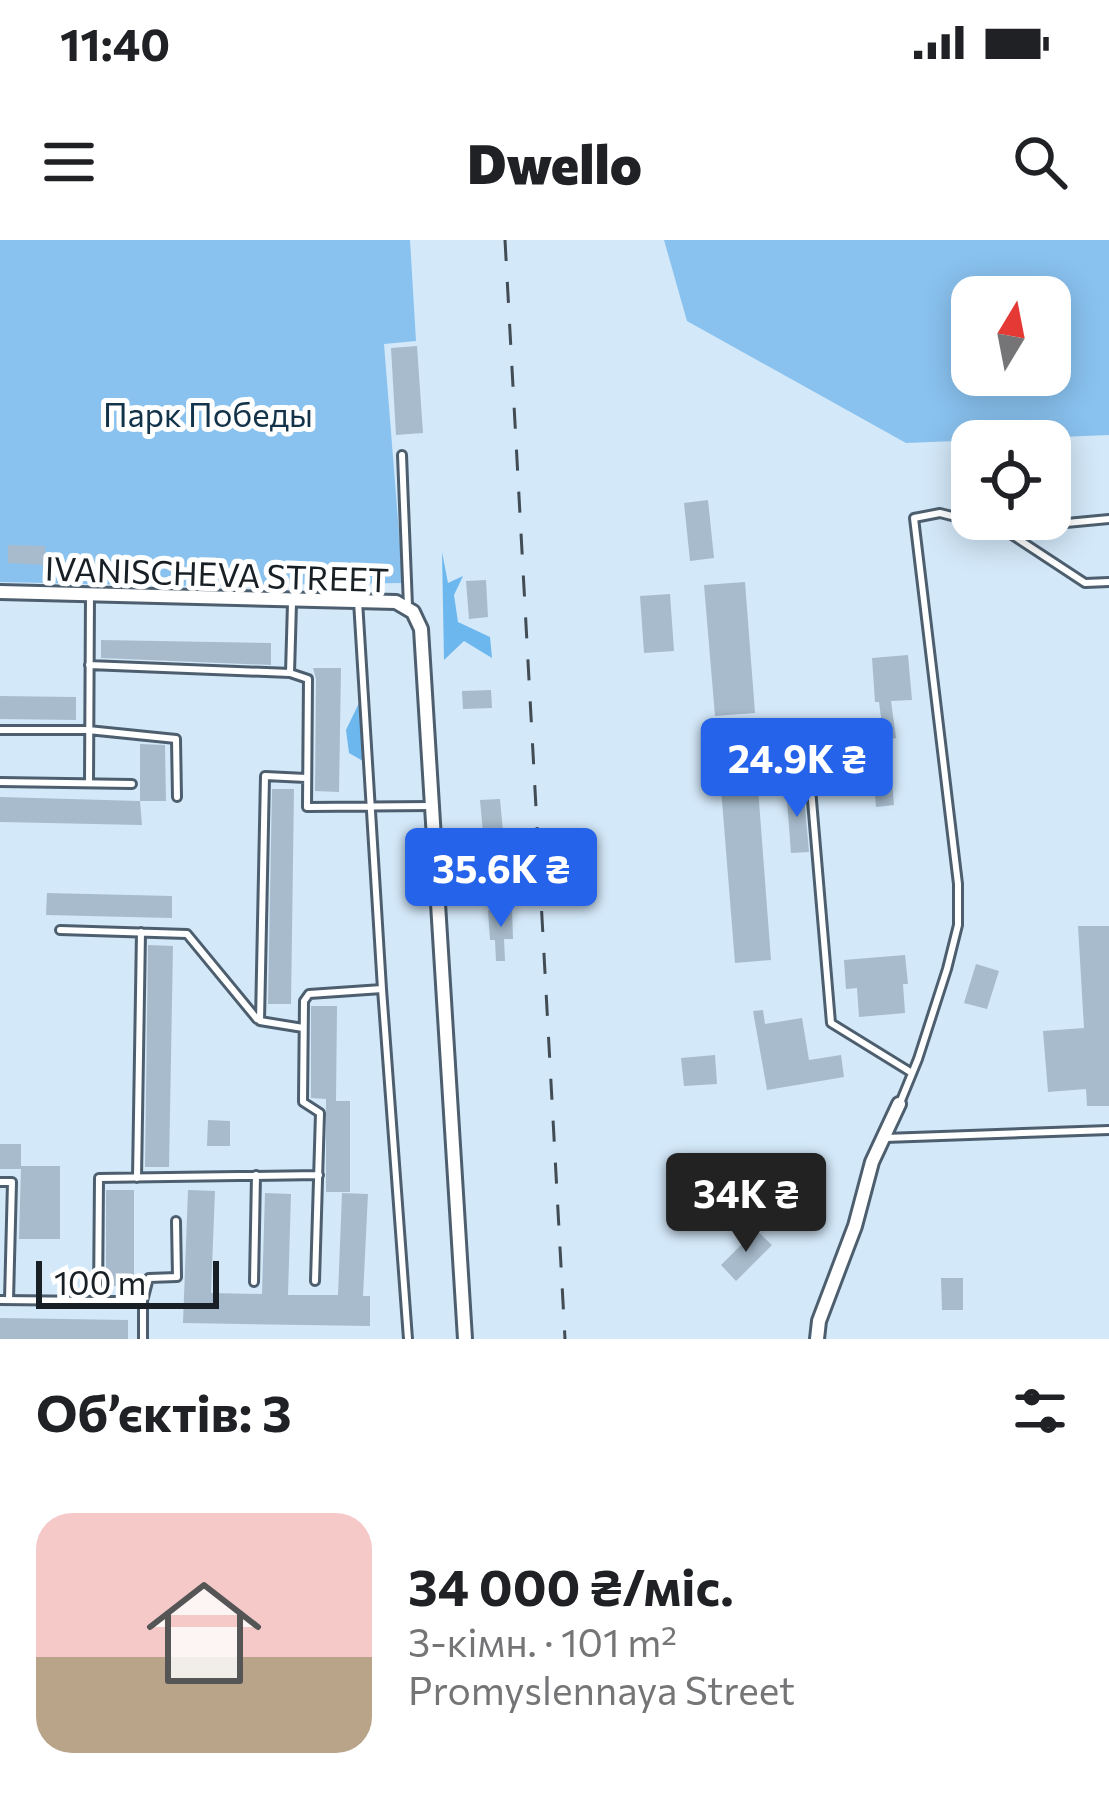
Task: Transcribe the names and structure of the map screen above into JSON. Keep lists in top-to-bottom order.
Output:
{
  "streets": {
    "street": ["IVANISCHEVA STREET"]
  },
  "parks": ["Парк Победы"],
  "scale_bar": "100 m",
  "north": "top",
  "page": {
    "status": "11:40",
    "header": "Dwello",
    "price": ["24.9K ₴", "35.6K ₴", "34K ₴"],
    "scale": "100 m",
    "heading": "Об’єктів: 3",
    "list": [
      {
        "name": "34 000 ₴/міс.",
        "note": "3-кімн. · 101 m² · Promyslennaya Street"
      }
    ]
  }
}
